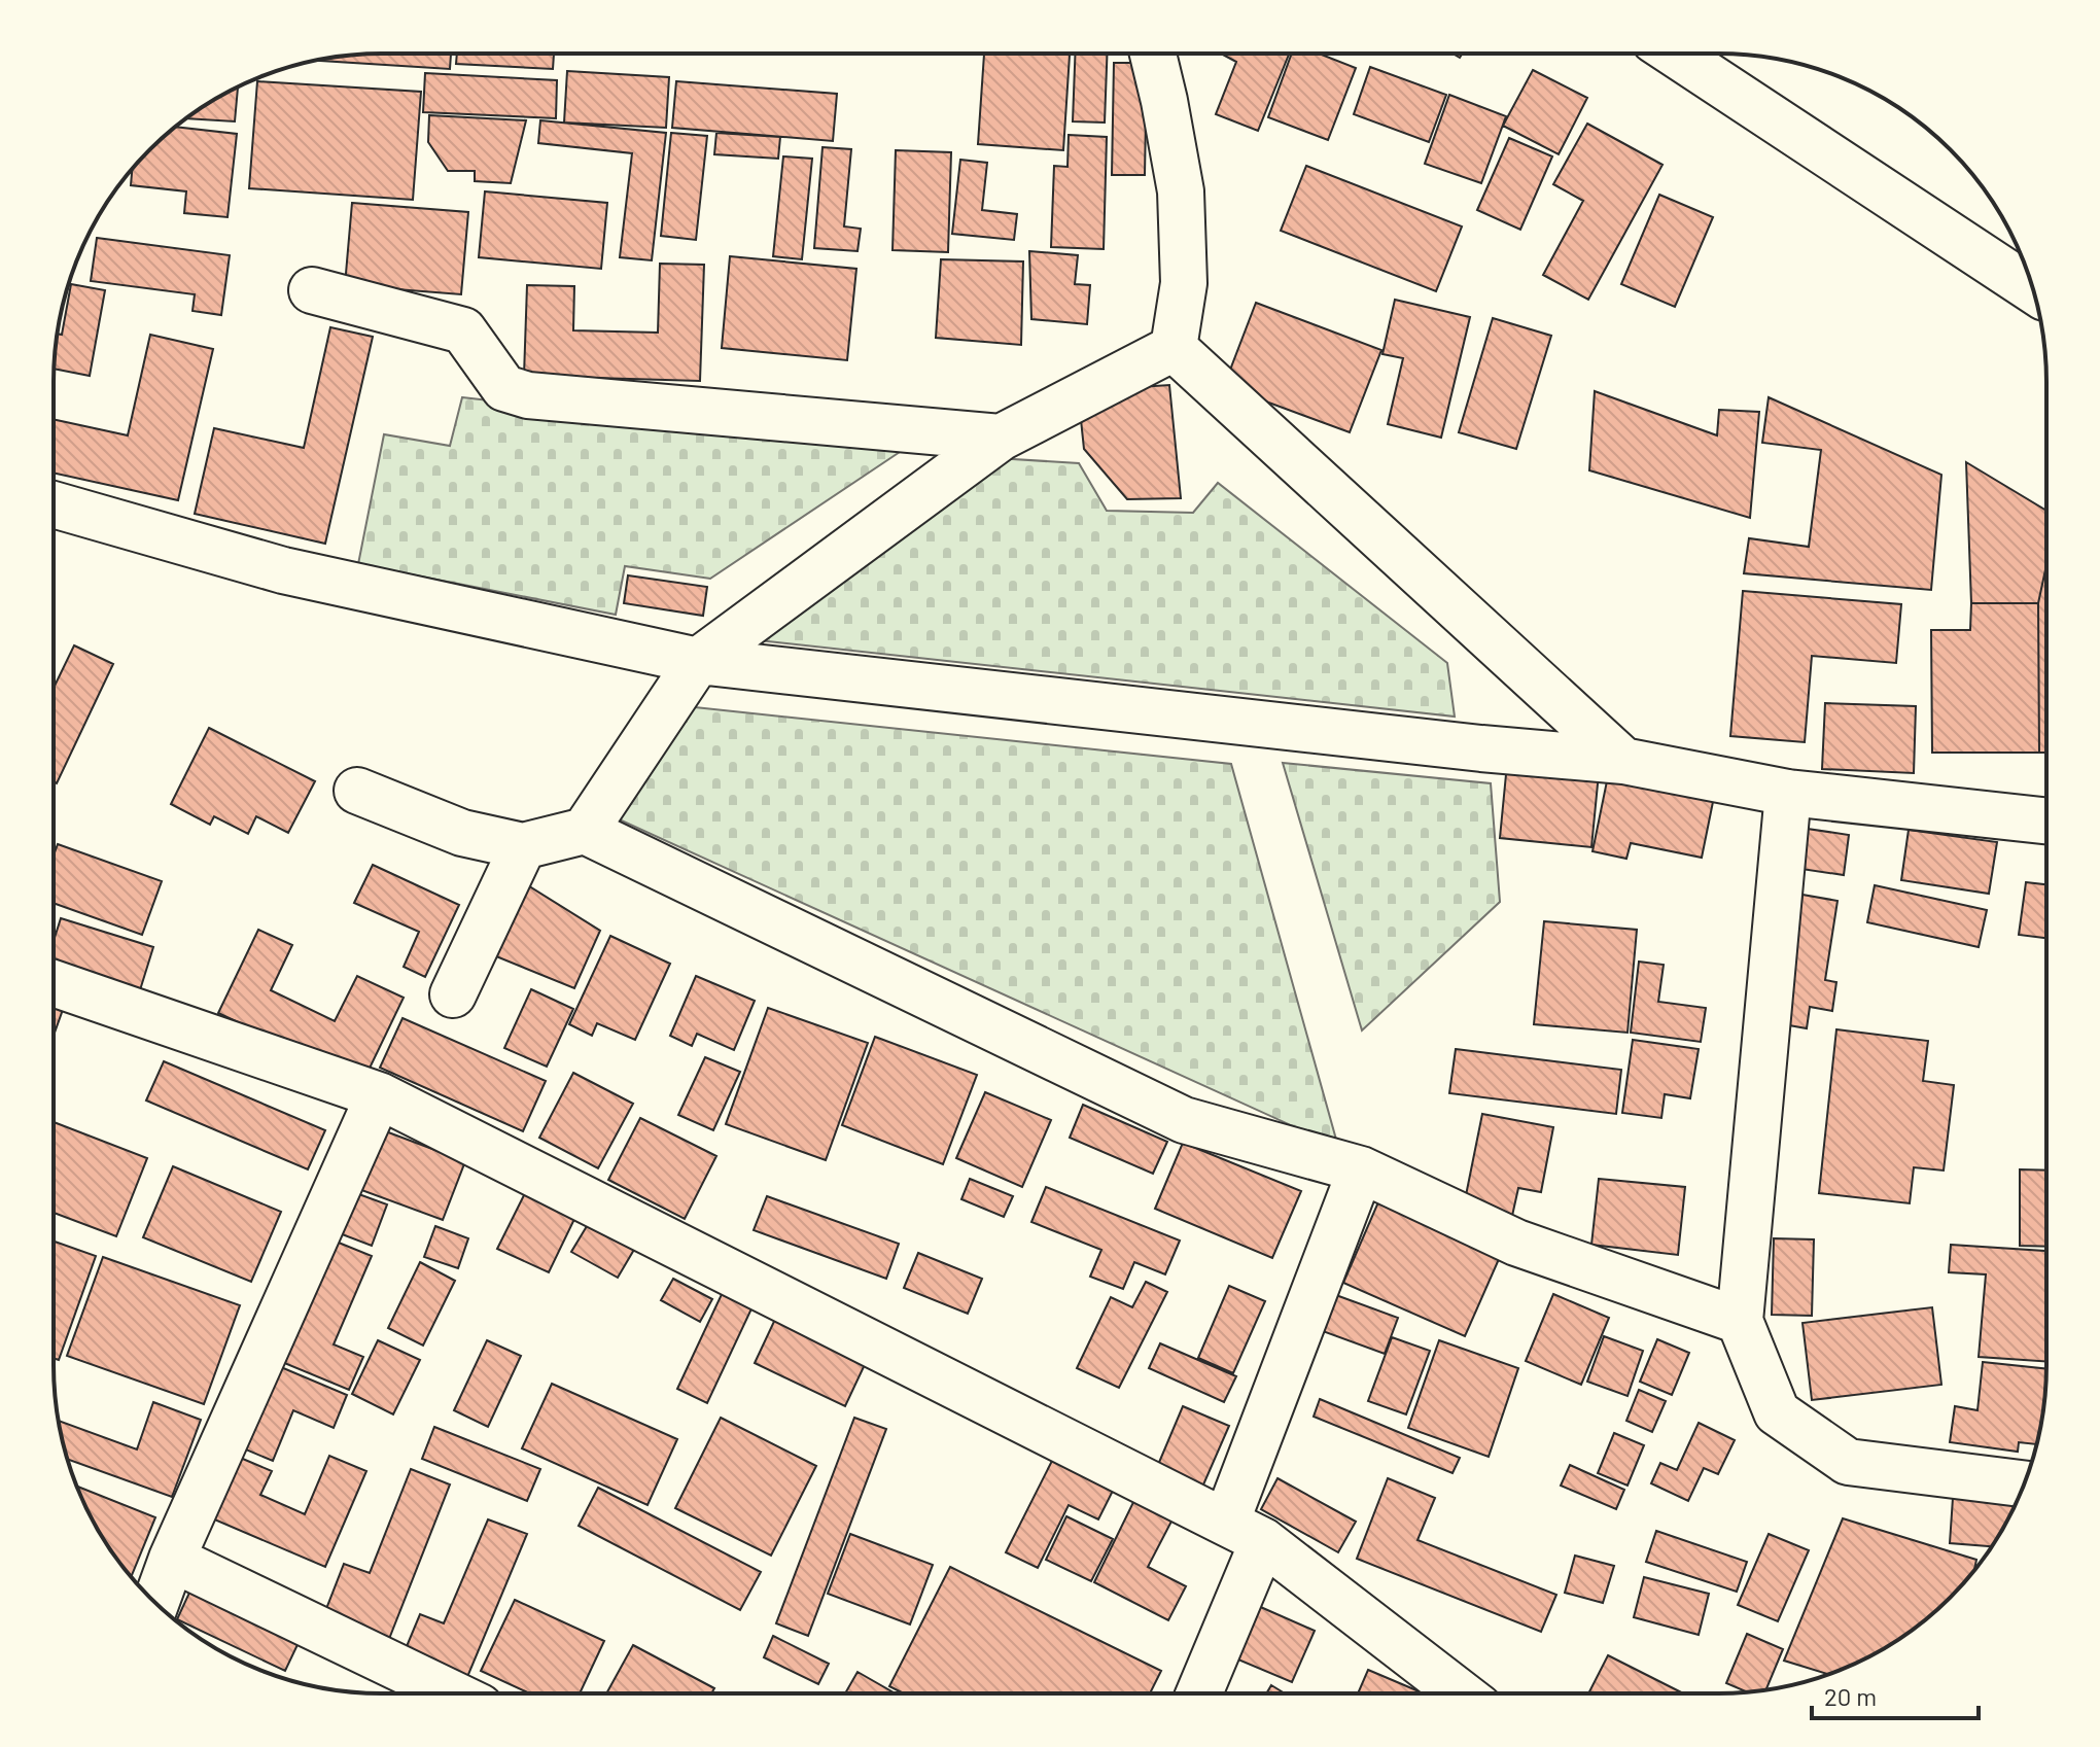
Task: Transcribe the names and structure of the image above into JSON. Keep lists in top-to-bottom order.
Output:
{
  "scale_bar": "20 m"
}
